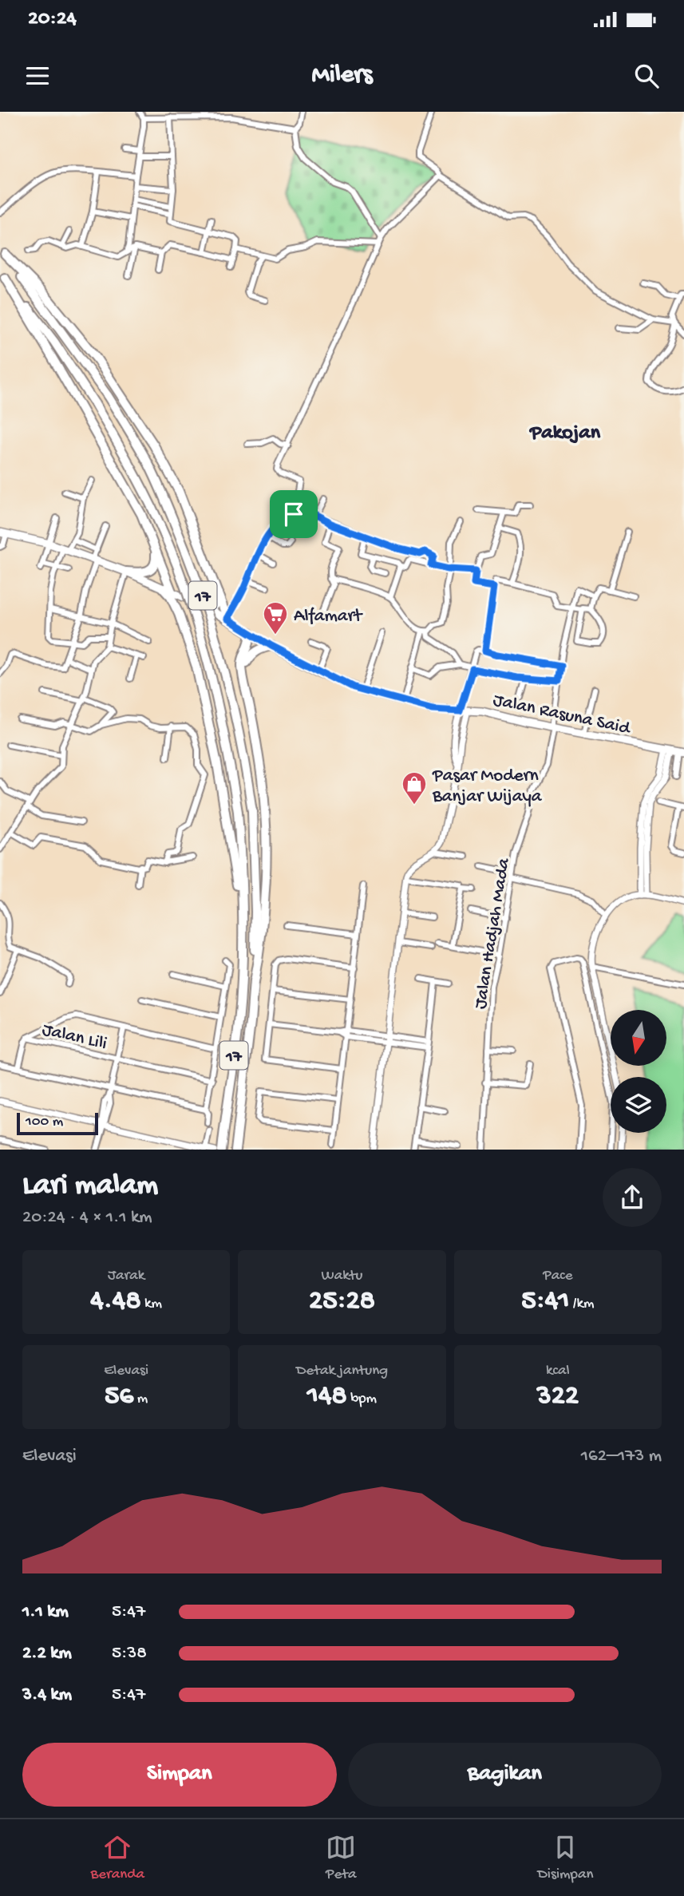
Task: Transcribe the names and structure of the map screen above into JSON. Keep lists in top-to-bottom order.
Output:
{
  "streets": {
    "highway": ["17"],
    "main road": ["Jalan Rasuna Said"],
    "street": ["Jalan Hadjah Mada", "Jalan Lili"]
  },
  "crossings": [
    ["Jalan Rasuna Said", "Jalan Hadjah Mada"]
  ],
  "districts": ["Pakojan"],
  "places": {
    "supermarket": ["Alfamart"],
    "shop": ["Pasar Modern Banjar Wijaya"]
  },
  "scale_bar": "100 m",
  "north": "bottom",
  "page": {
    "status": "20:24",
    "header": "Milers",
    "scale": "100 m",
    "heading": ["Lari malam", "20:24 · 4 × 1.1 km"],
    "stats": [
      ["Jarak", "4.48 km"],
      ["Waktu", "25:28"],
      ["Pace", "5:41 /km"],
      ["Elevasi", "56 m"],
      ["Detak jantung", "148 bpm"],
      ["kcal", "322"]
    ],
    "chart": ["Elevasi", "162–173 m"],
    "list": [
      {
        "name": "1.1 km",
        "note": "5:47"
      },
      {
        "name": "2.2 km",
        "note": "5:38"
      },
      {
        "name": "3.4 km",
        "note": "5:47"
      }
    ],
    "buttons": ["Simpan", "Bagikan"],
    "tabs": ["Beranda", "Peta", "Disimpan"]
  }
}
